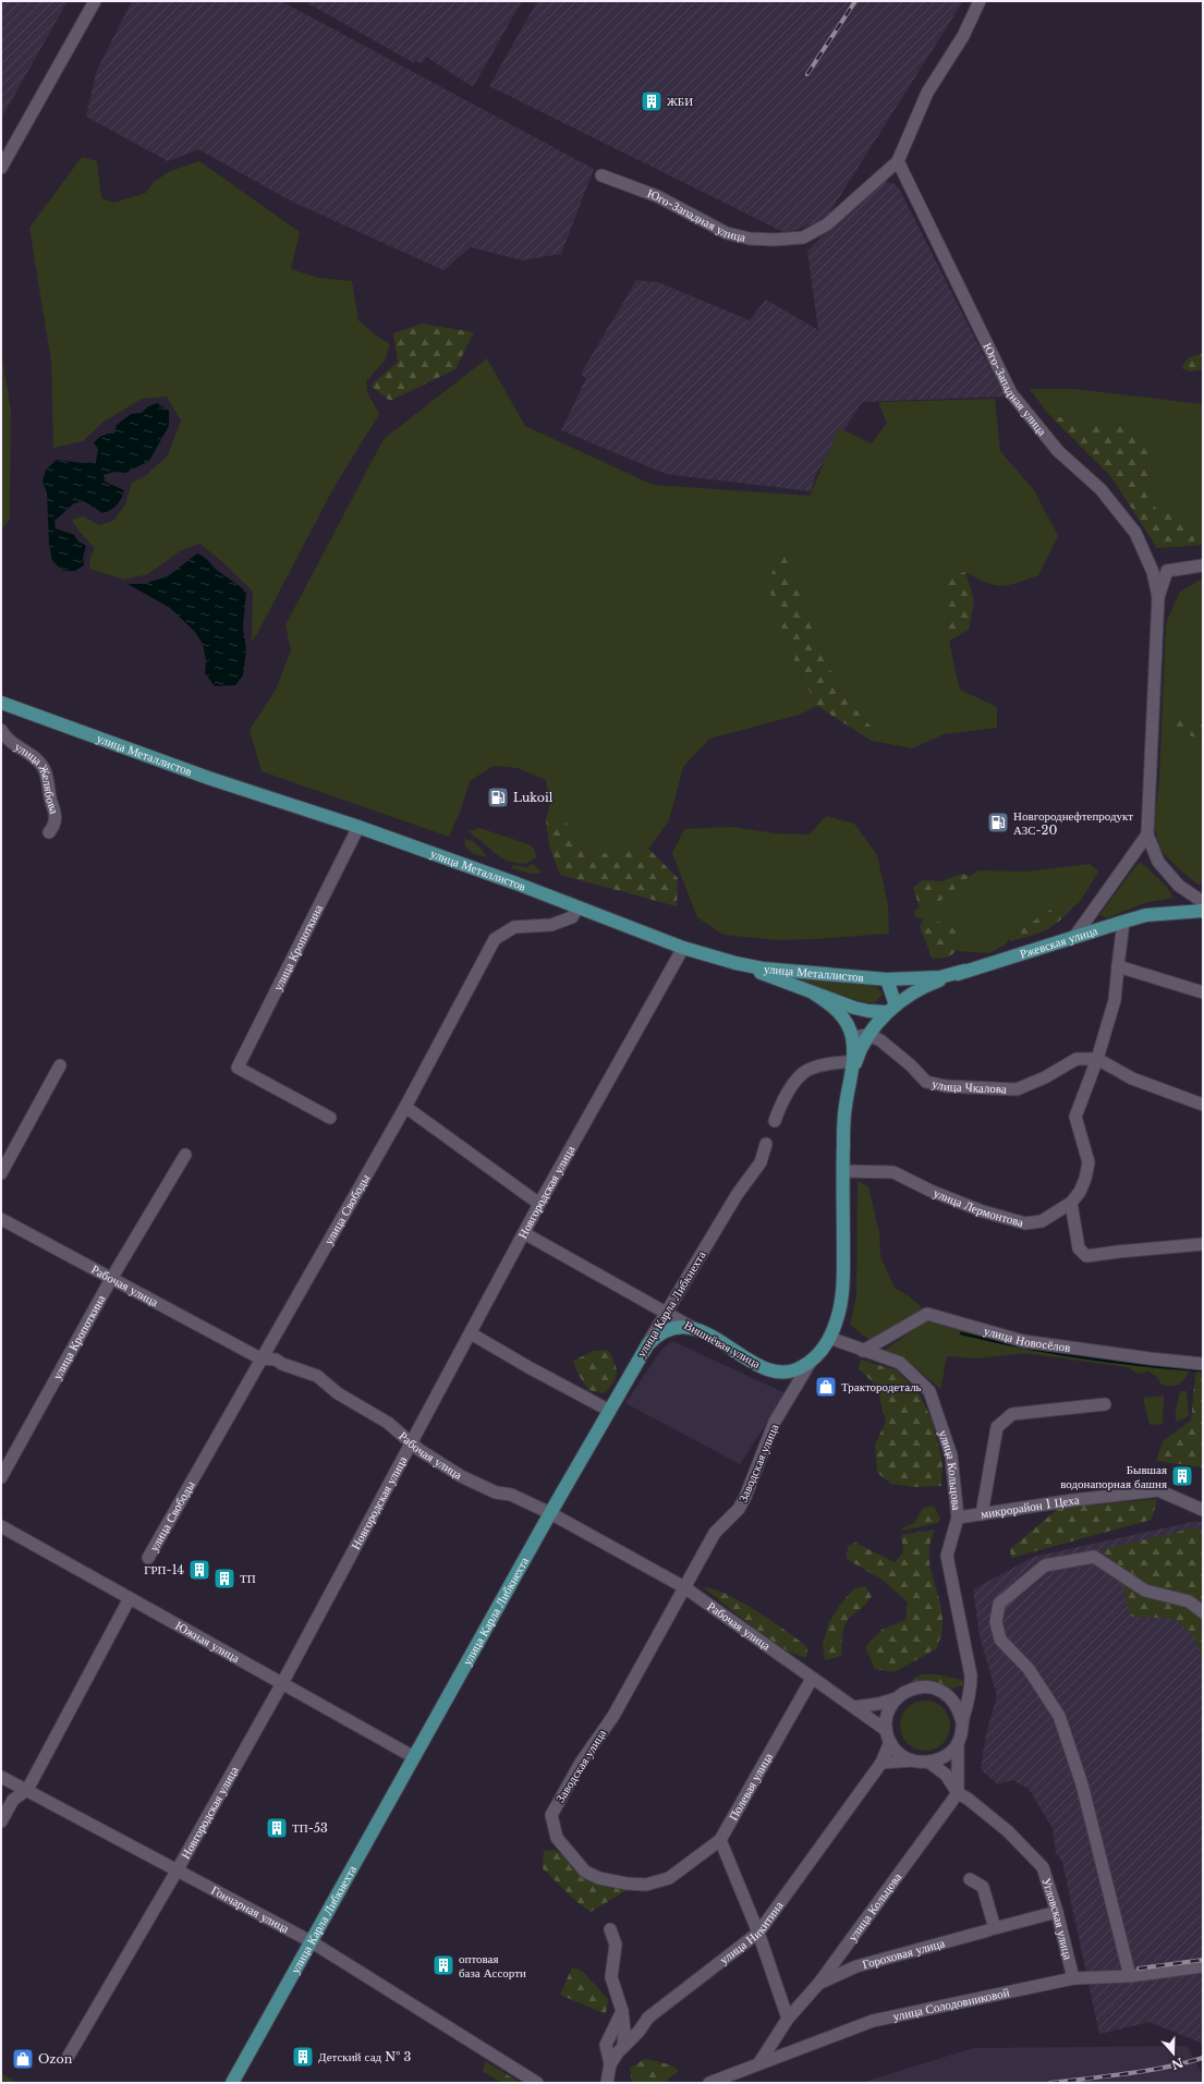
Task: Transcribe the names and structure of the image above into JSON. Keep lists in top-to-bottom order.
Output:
{
  "streets": {
    "main road": [
      "улица Металлистов",
      "Ржевская улица",
      "улица Карла Либкнехта",
      "Вишнёвая улица",
      "Заводская улица"
    ],
    "street": [
      "Юго-Западная улица",
      "улица Желябова",
      "улица Кропоткина",
      "улица Чкалова",
      "Новгородская улица",
      "улица Лермонтова",
      "улица Свободы",
      "Рабочая улица",
      "улица Новосёлов",
      "улица Кольцова",
      "микрорайон 1 Цеха",
      "Южная улица",
      "Полевая улица",
      "Гончарная улица",
      "Угловская улица",
      "улица Никитина",
      "Гороховая улица",
      "улица Солодовниковой"
    ]
  },
  "crossings": [
    ["улица Металлистов", "Ржевская улица"],
    ["улица Металлистов", "улица Кропоткина"],
    ["улица Металлистов", "Новгородская улица"],
    ["улица Металлистов", "улица Свободы"],
    ["улица Кропоткина", "Рабочая улица"],
    ["Новгородская улица", "Рабочая улица"],
    ["Новгородская улица", "Вишнёвая улица"],
    ["Новгородская улица", "Южная улица"],
    ["Новгородская улица", "Гончарная улица"],
    ["улица Лермонтова", "Заводская улица"],
    ["улица Свободы", "Рабочая улица"],
    ["Рабочая улица", "улица Карла Либкнехта"],
    ["Рабочая улица", "Заводская улица"],
    ["Рабочая улица", "улица Кольцова"],
    ["Рабочая улица", "Полевая улица"],
    ["Рабочая улица", "улица Никитина"],
    ["улица Карла Либкнехта", "Вишнёвая улица"],
    ["улица Карла Либкнехта", "Южная улица"],
    ["улица Карла Либкнехта", "Гончарная улица"],
    ["улица Новосёлов", "улица Кольцова"],
    ["Вишнёвая улица", "Заводская улица"],
    ["Заводская улица", "улица Кольцова"],
    ["Заводская улица", "Полевая улица"],
    ["улица Кольцова", "микрорайон 1 Цеха"],
    ["улица Кольцова", "Угловская улица"],
    ["улица Кольцова", "улица Никитина"],
    ["улица Кольцова", "Гороховая улица"],
    ["улица Кольцова", "улица Солодовниковой"],
    ["Угловская улица", "Гороховая улица"],
    ["Угловская улица", "улица Солодовниковой"]
  ],
  "places": {
    "building": [
      "ЖБИ",
      "Бывшая водонапорная башня",
      "ГРП-14",
      "ТП",
      "ТП-53",
      "оптовая база Ассорти",
      "Детский сад № 3"
    ],
    "fuel station": ["Lukoil", "Новгороднефтепродукт АЗС-20"],
    "shop": ["Трактородеталь", "Ozon"]
  },
  "north": "bottom"
}
